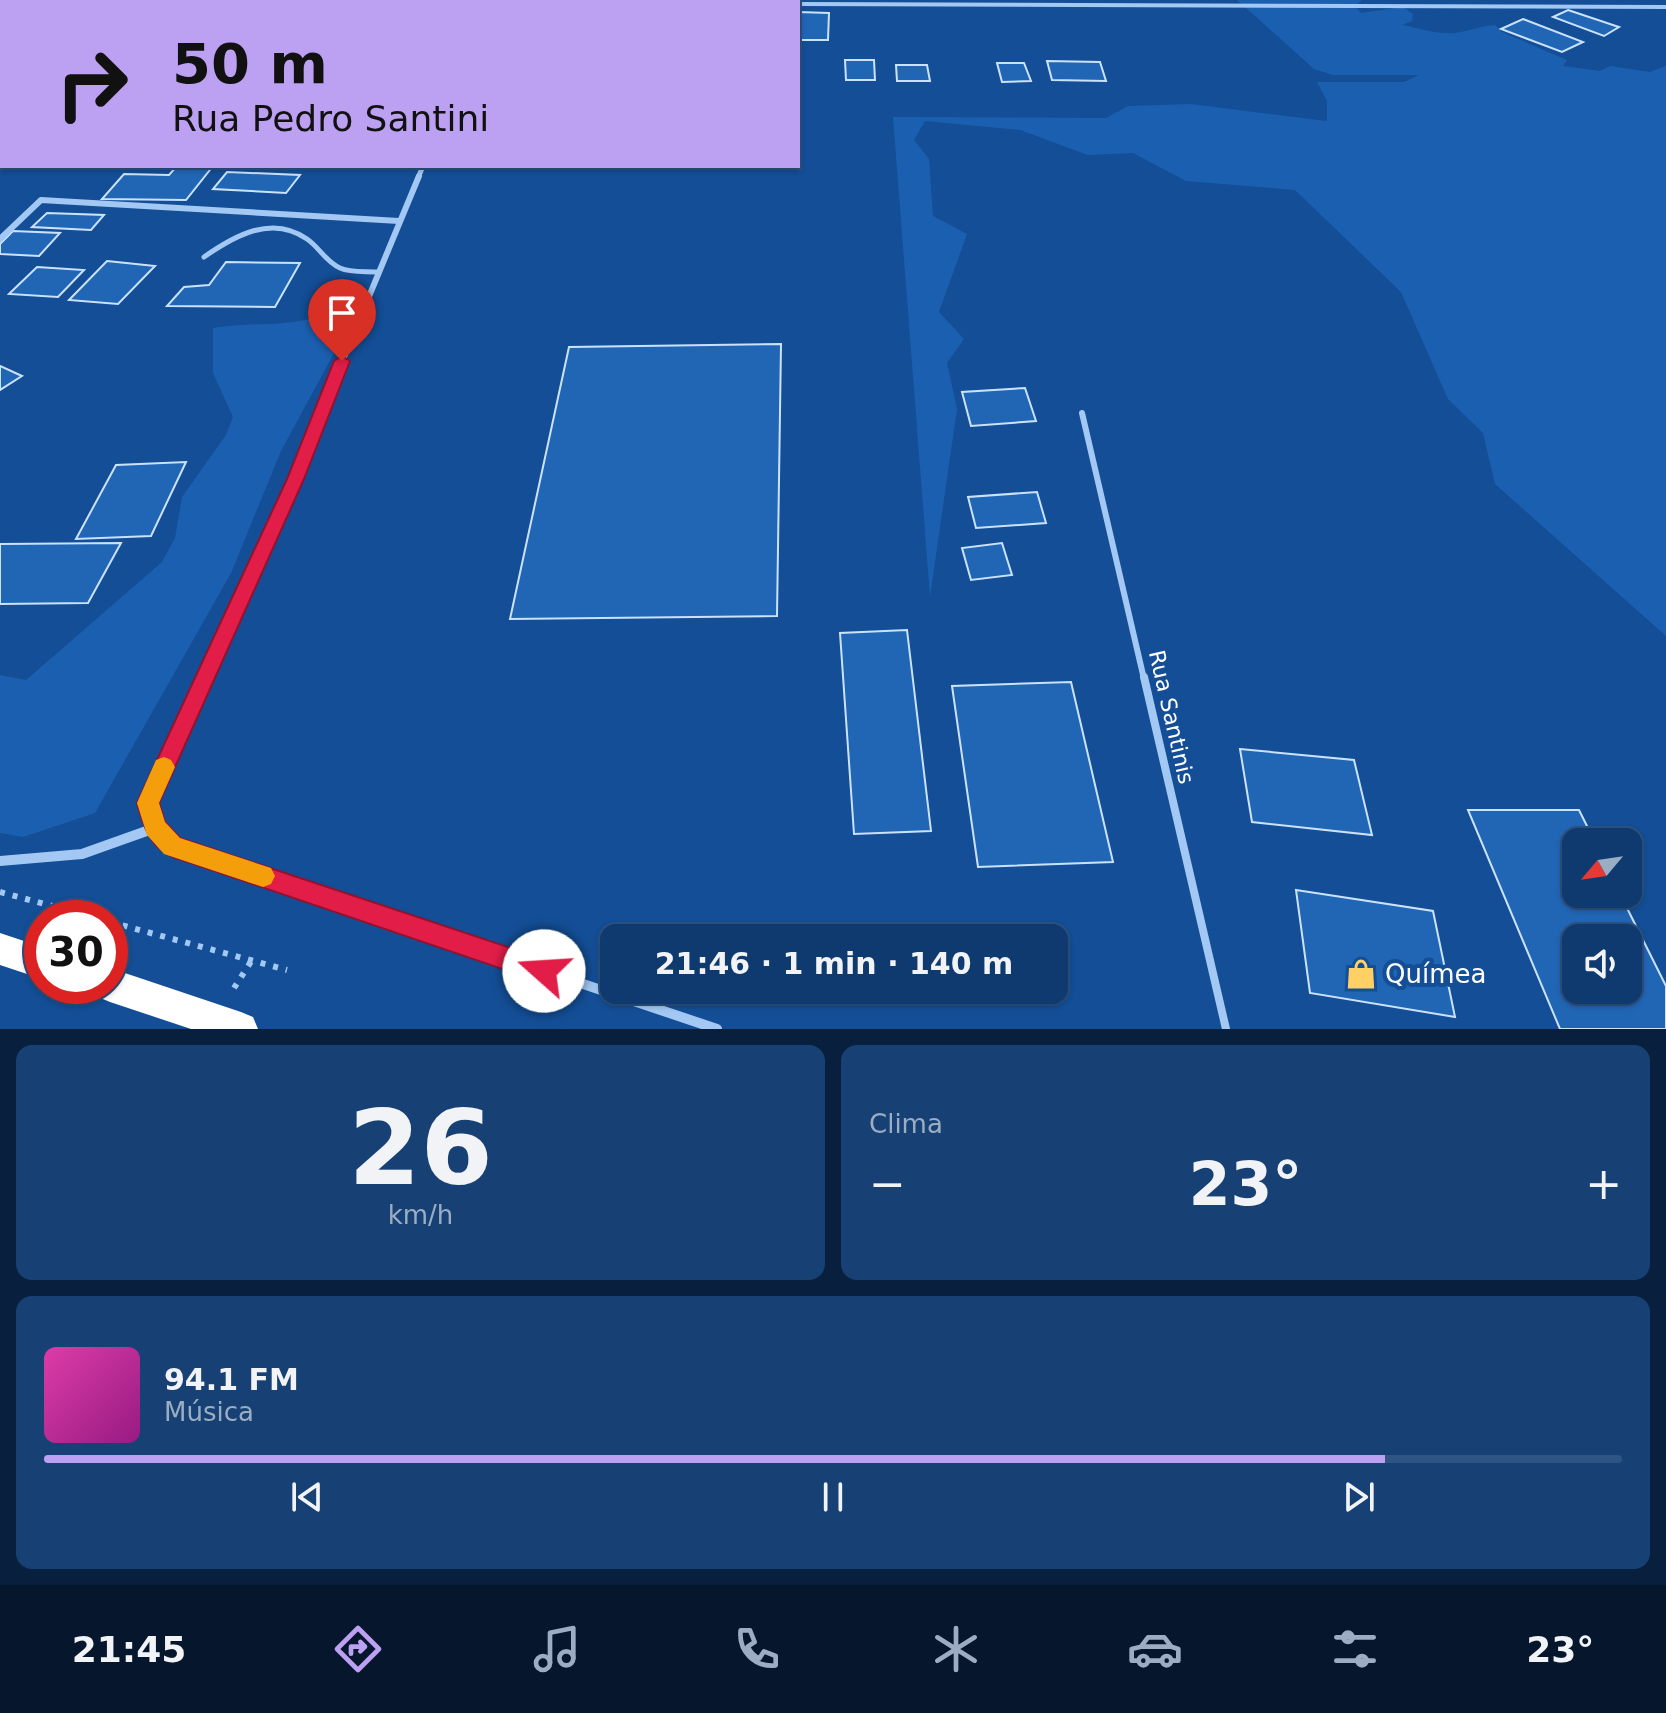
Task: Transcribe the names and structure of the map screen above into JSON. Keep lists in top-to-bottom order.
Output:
{
  "streets": {
    "lane": ["Rua Santinis"]
  },
  "places": {
    "shop": ["Químea"]
  },
  "north": "bottom left",
  "page": {
    "turn": ["50 m", "Rua Pedro Santini"],
    "limit": "30",
    "trip": "21:46 · 1 min · 140 m",
    "tile": [
      ["26", "km/h"],
      "Clima"
    ],
    "heat": ["−", "23°", "+"],
    "song": ["94.1 FM", "Música"],
    "tabs": ["21:45", "23°"]
  }
}
